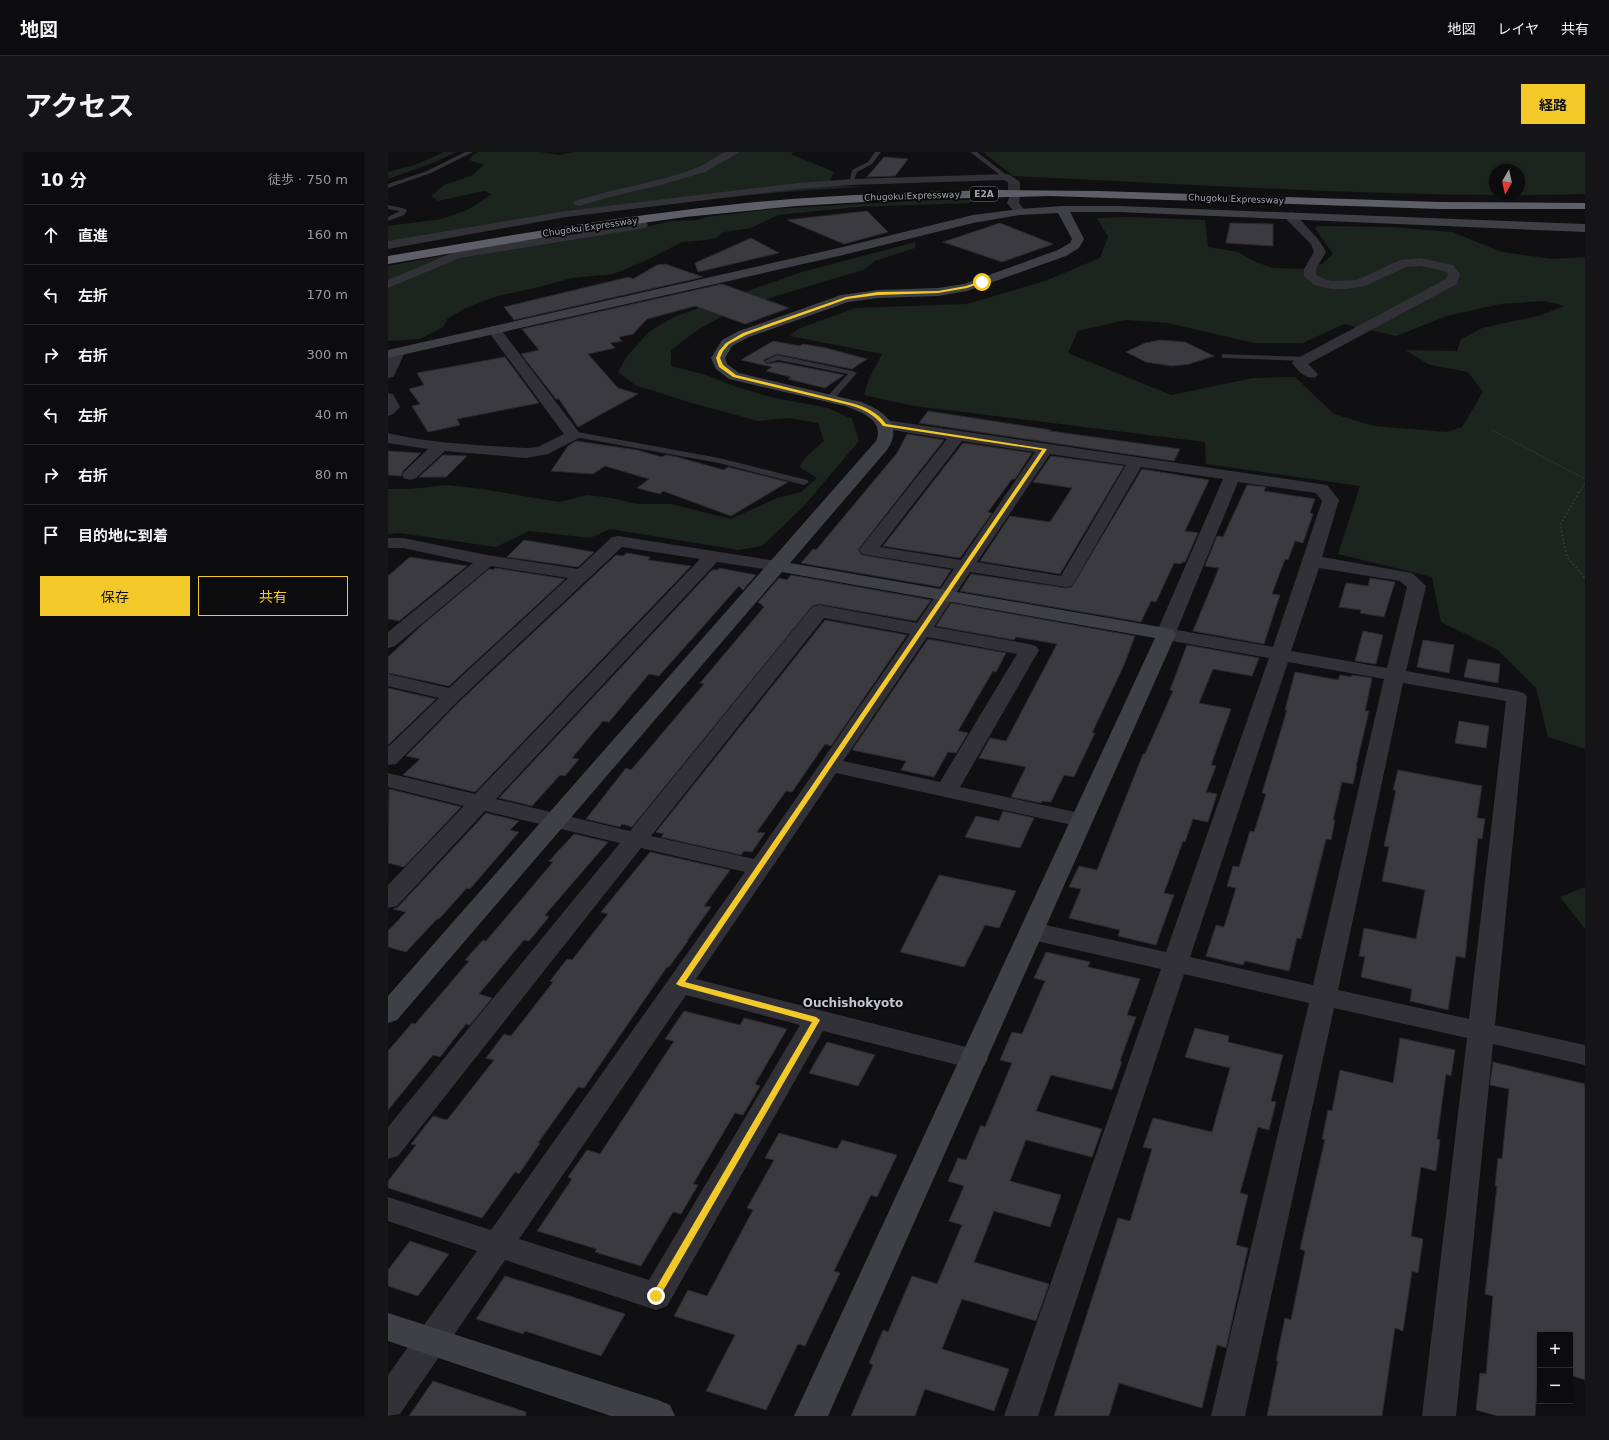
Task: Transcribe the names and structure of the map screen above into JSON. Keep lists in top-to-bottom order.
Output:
{
  "streets": {
    "highway": ["E2A", "Chugoku Expressway"]
  },
  "districts": ["Ouchishokyoto"],
  "north": "bottom",
  "page": {
    "header": "地図",
    "nav": ["地図", "レイヤ", "共有"],
    "title": "アクセス",
    "buttons": [
      "経路",
      ["保存", "共有"]
    ],
    "heading": ["10 分", "徒歩 · 750 m"],
    "list": [
      ["直進", "160 m"],
      ["左折", "170 m"],
      ["右折", "300 m"],
      ["左折", "40 m"],
      ["右折", "80 m"],
      "目的地に到着"
    ],
    "map_buttons": ["+", "−"]
  }
}
